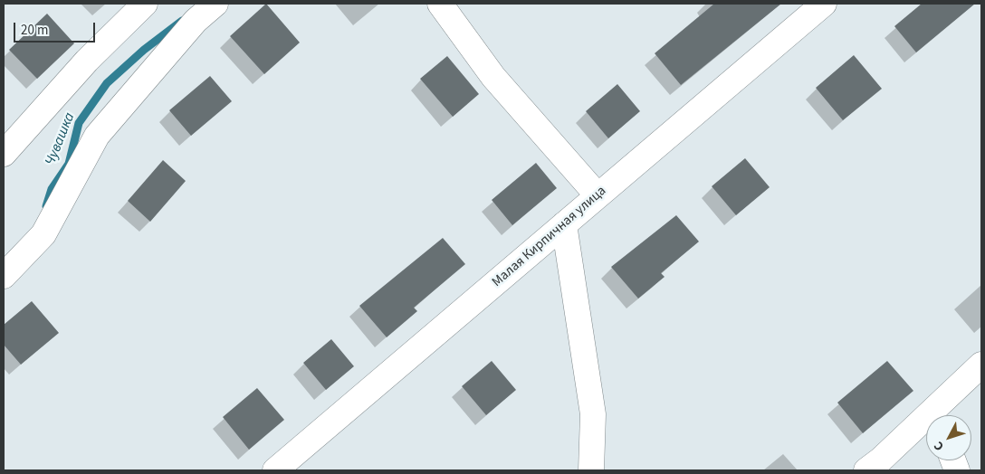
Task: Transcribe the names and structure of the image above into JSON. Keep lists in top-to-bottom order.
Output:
{
  "streets": {
    "street": ["Малая Кирпичная улица"]
  },
  "water": ["Чувашка"],
  "scale_bar": "20 m",
  "north": "bottom left"
}
